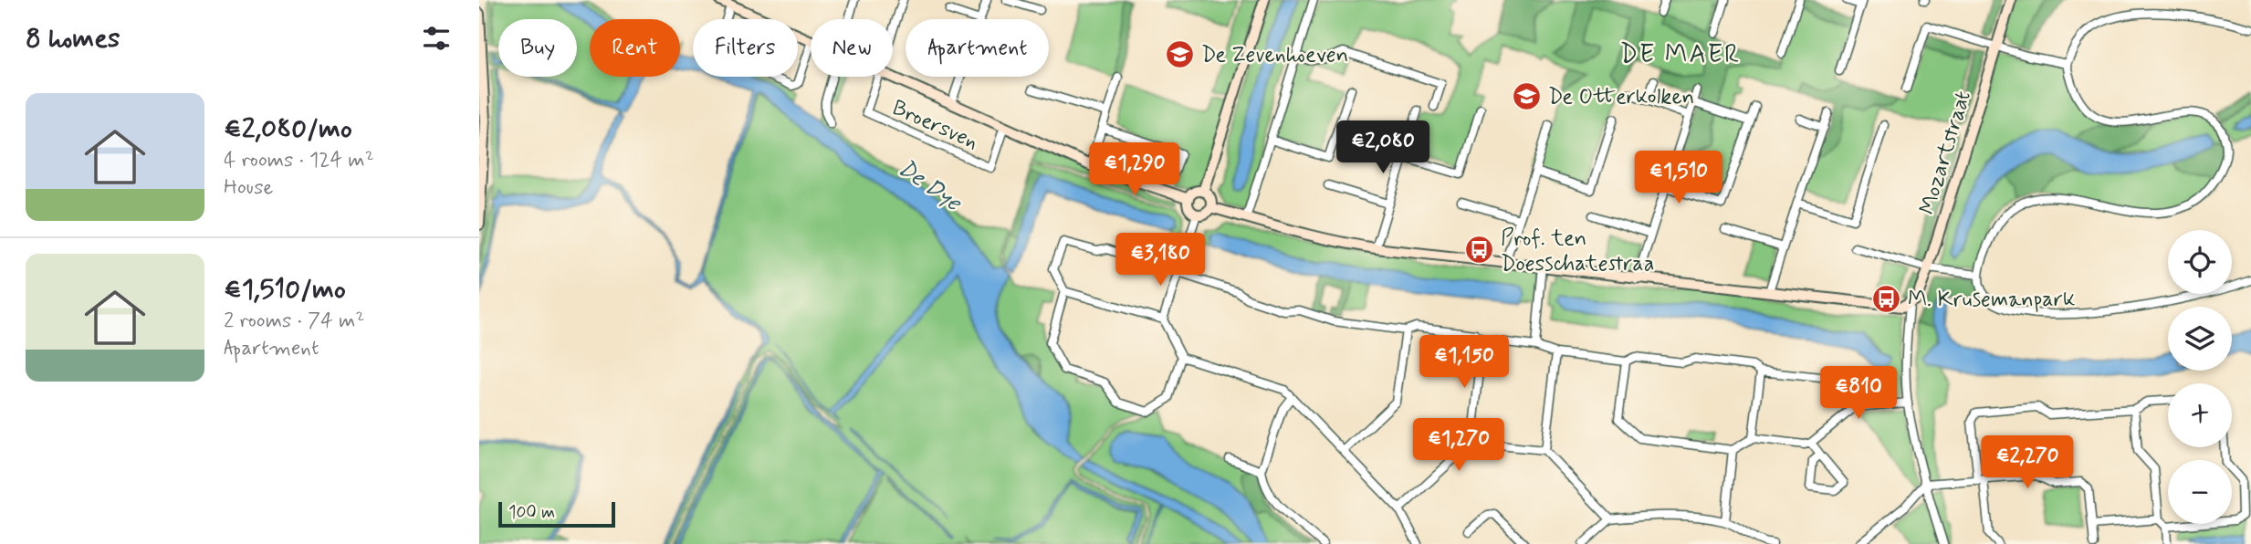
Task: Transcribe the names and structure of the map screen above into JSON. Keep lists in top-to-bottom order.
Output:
{
  "streets": {
    "street": ["Broersven", "Mozartstraat"]
  },
  "districts": ["DE MAER"],
  "water": ["De Dye"],
  "places": {
    "school or university": ["De Zevenhoeven", "De Otterkolken"],
    "bus stop": ["Prof. ten Doesschatestraa", "M. Krusemanpark"]
  },
  "scale_bar": "100 m",
  "page": {
    "heading": "8 homes",
    "chip": [
      "Buy",
      "Rent",
      "Filters",
      "New",
      "Apartment"
    ],
    "list": [
      {
        "name": "€2,080/mo",
        "note": "4 rooms · 124 m² · House"
      },
      {
        "name": "€1,510/mo",
        "note": "2 rooms · 74 m² · Apartment"
      }
    ],
    "price": [
      "€2,080",
      "€1,290",
      "€1,510",
      "€3,180",
      "€1,150",
      "€810",
      "€1,270",
      "€2,270"
    ],
    "map_buttons": ["+", "−"],
    "scale": "100 m"
  }
}
